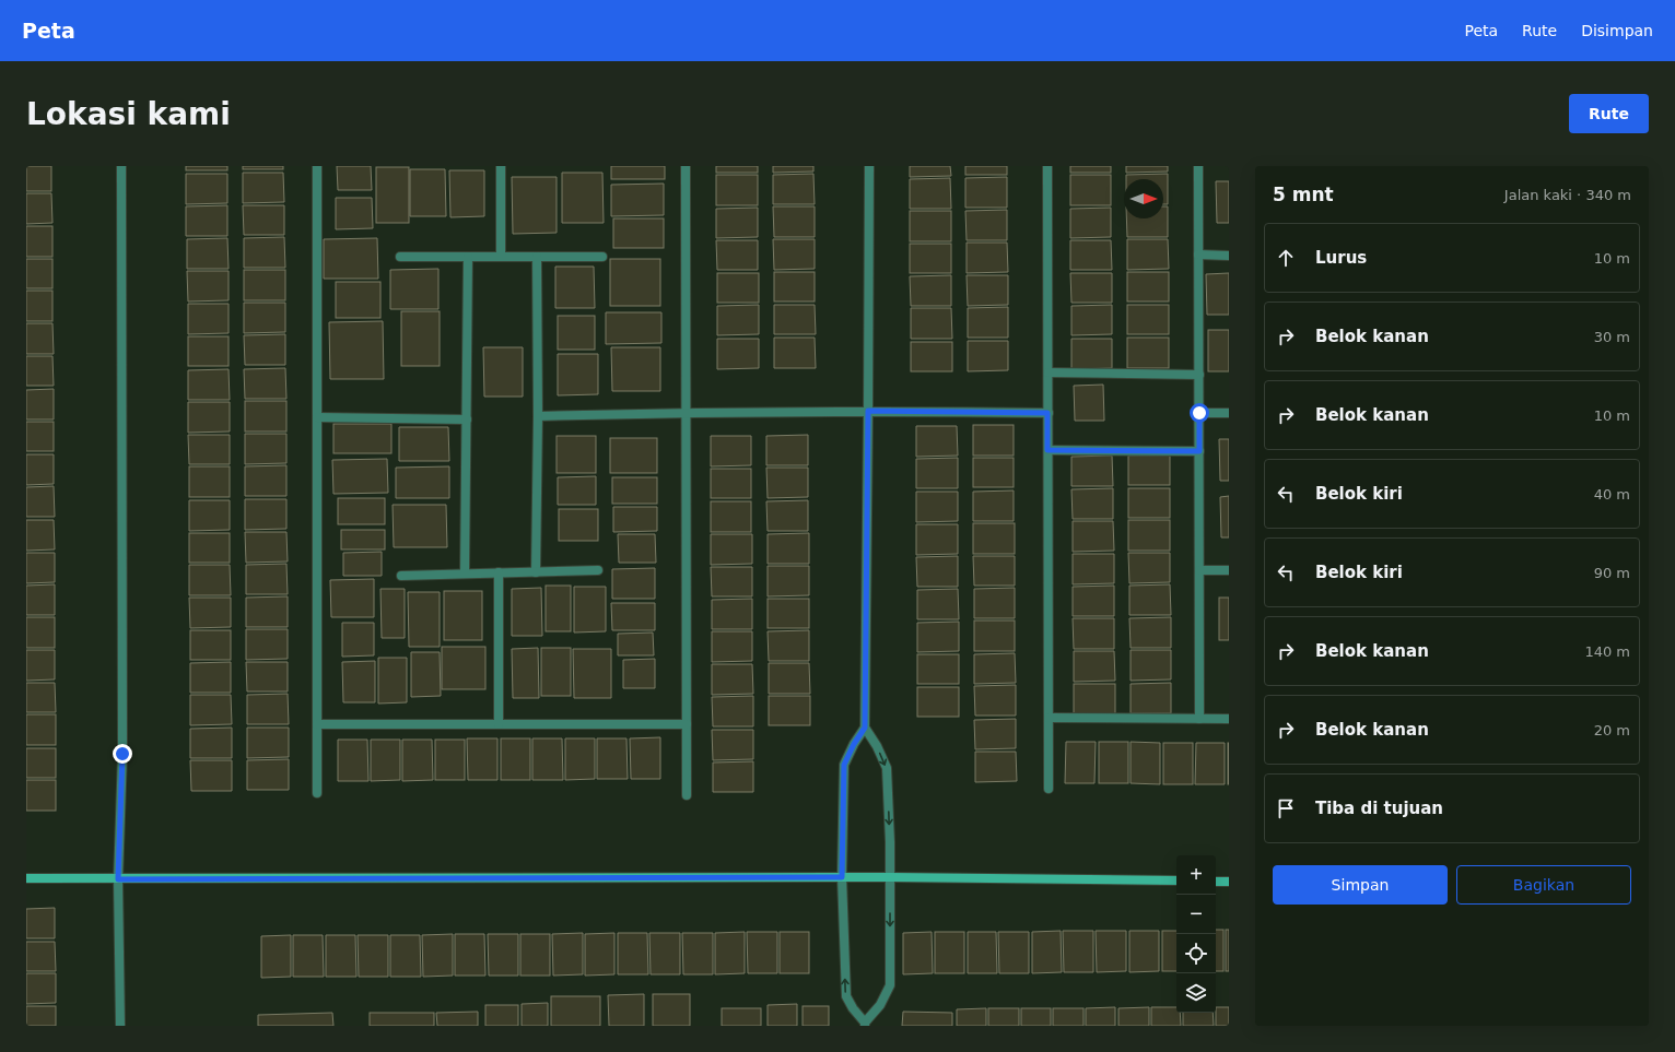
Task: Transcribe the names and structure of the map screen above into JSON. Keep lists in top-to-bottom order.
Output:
{
  "north": "right",
  "page": {
    "header": "Peta",
    "nav": ["Peta", "Rute", "Disimpan"],
    "buttons": [
      "Rute",
      ["Simpan", "Bagikan"]
    ],
    "title": "Lokasi kami",
    "heading": ["5 mnt", "Jalan kaki · 340 m"],
    "list": [
      ["Lurus", "10 m"],
      ["Belok kanan", "30 m"],
      ["Belok kanan", "10 m"],
      ["Belok kiri", "40 m"],
      ["Belok kiri", "90 m"],
      ["Belok kanan", "140 m"],
      ["Belok kanan", "20 m"],
      "Tiba di tujuan"
    ],
    "map_buttons": ["+", "−"]
  }
}
